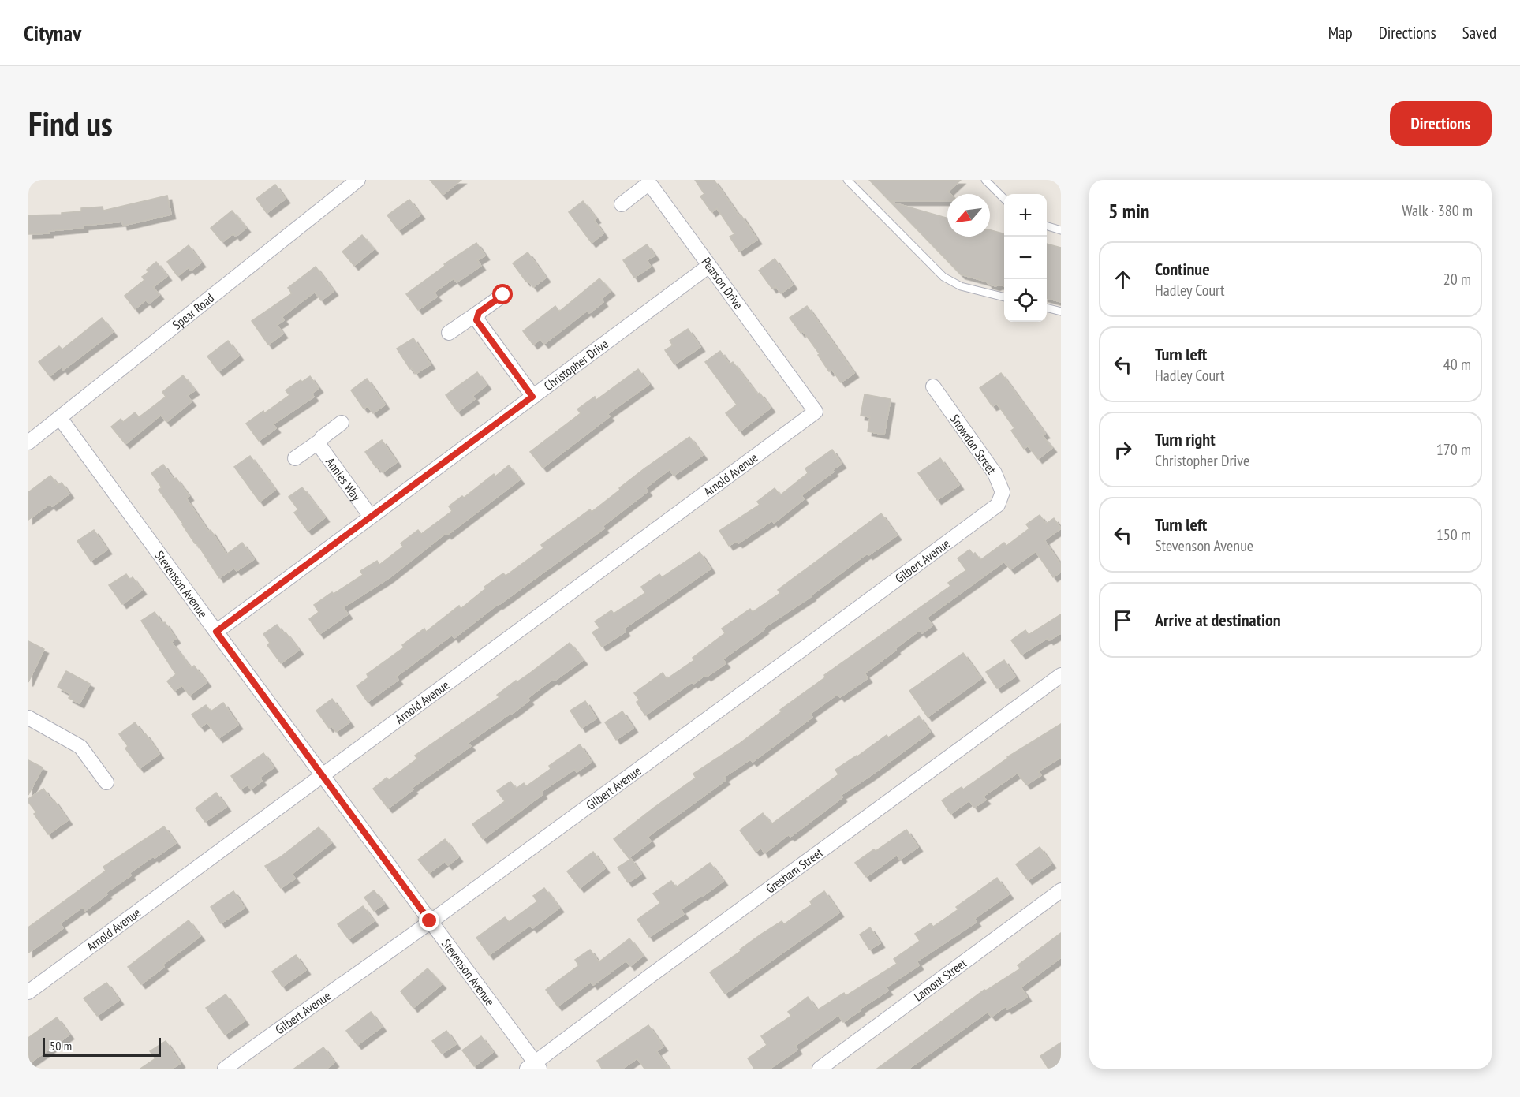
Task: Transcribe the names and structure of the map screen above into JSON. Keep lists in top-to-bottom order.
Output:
{
  "streets": {
    "street": [
      "Pearson Drive",
      "Spear Road",
      "Christopher Drive",
      "Snowdon Street",
      "Arnold Avenue",
      "Annies Way",
      "Gilbert Avenue",
      "Stevenson Avenue",
      "Gresham Street",
      "Lamont Street"
    ]
  },
  "crossings": [
    ["Pearson Drive", "Christopher Drive"],
    ["Pearson Drive", "Arnold Avenue"],
    ["Spear Road", "Stevenson Avenue"],
    ["Christopher Drive", "Annies Way"],
    ["Christopher Drive", "Stevenson Avenue"],
    ["Snowdon Street", "Gilbert Avenue"],
    ["Arnold Avenue", "Stevenson Avenue"],
    ["Gilbert Avenue", "Stevenson Avenue"],
    ["Stevenson Avenue", "Gresham Street"]
  ],
  "scale_bar": "50 m",
  "north": "bottom left",
  "page": {
    "header": "Citynav",
    "nav": ["Map", "Directions", "Saved"],
    "buttons": "Directions",
    "title": "Find us",
    "heading": ["5 min", "Walk · 380 m"],
    "map_buttons": ["+", "−"],
    "list": [
      ["Continue", "Hadley Court", "20 m"],
      ["Turn left", "Hadley Court", "40 m"],
      ["Turn right", "Christopher Drive", "170 m"],
      ["Turn left", "Stevenson Avenue", "150 m"],
      "Arrive at destination"
    ],
    "scale": "50 m"
  }
}
